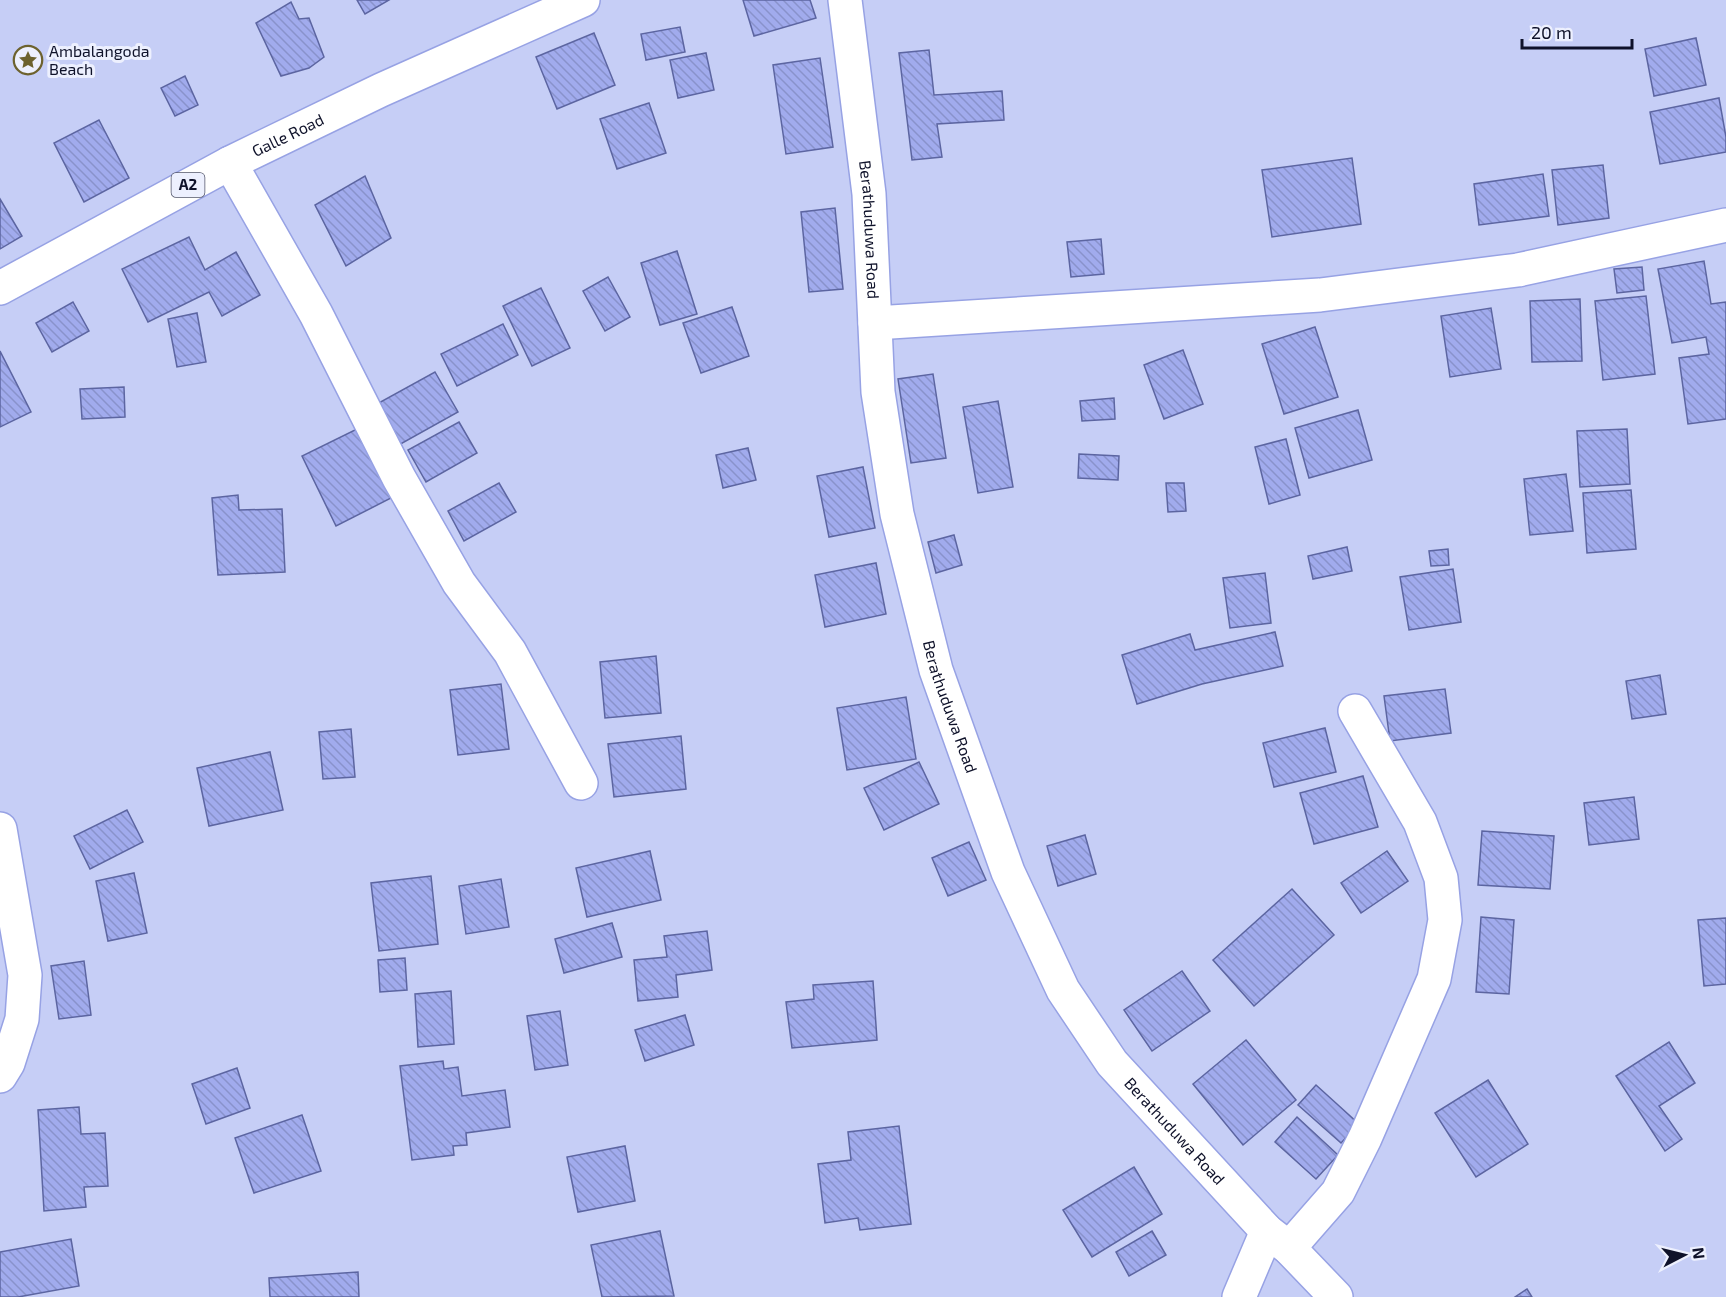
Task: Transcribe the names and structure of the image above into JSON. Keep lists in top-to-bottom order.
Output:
{
  "streets": {
    "main road": ["Galle Road", "A2", "Berathuduwa Road"]
  },
  "places": {
    "place": ["Ambalangoda Beach"]
  },
  "scale_bar": "20 m",
  "north": "right"
}
